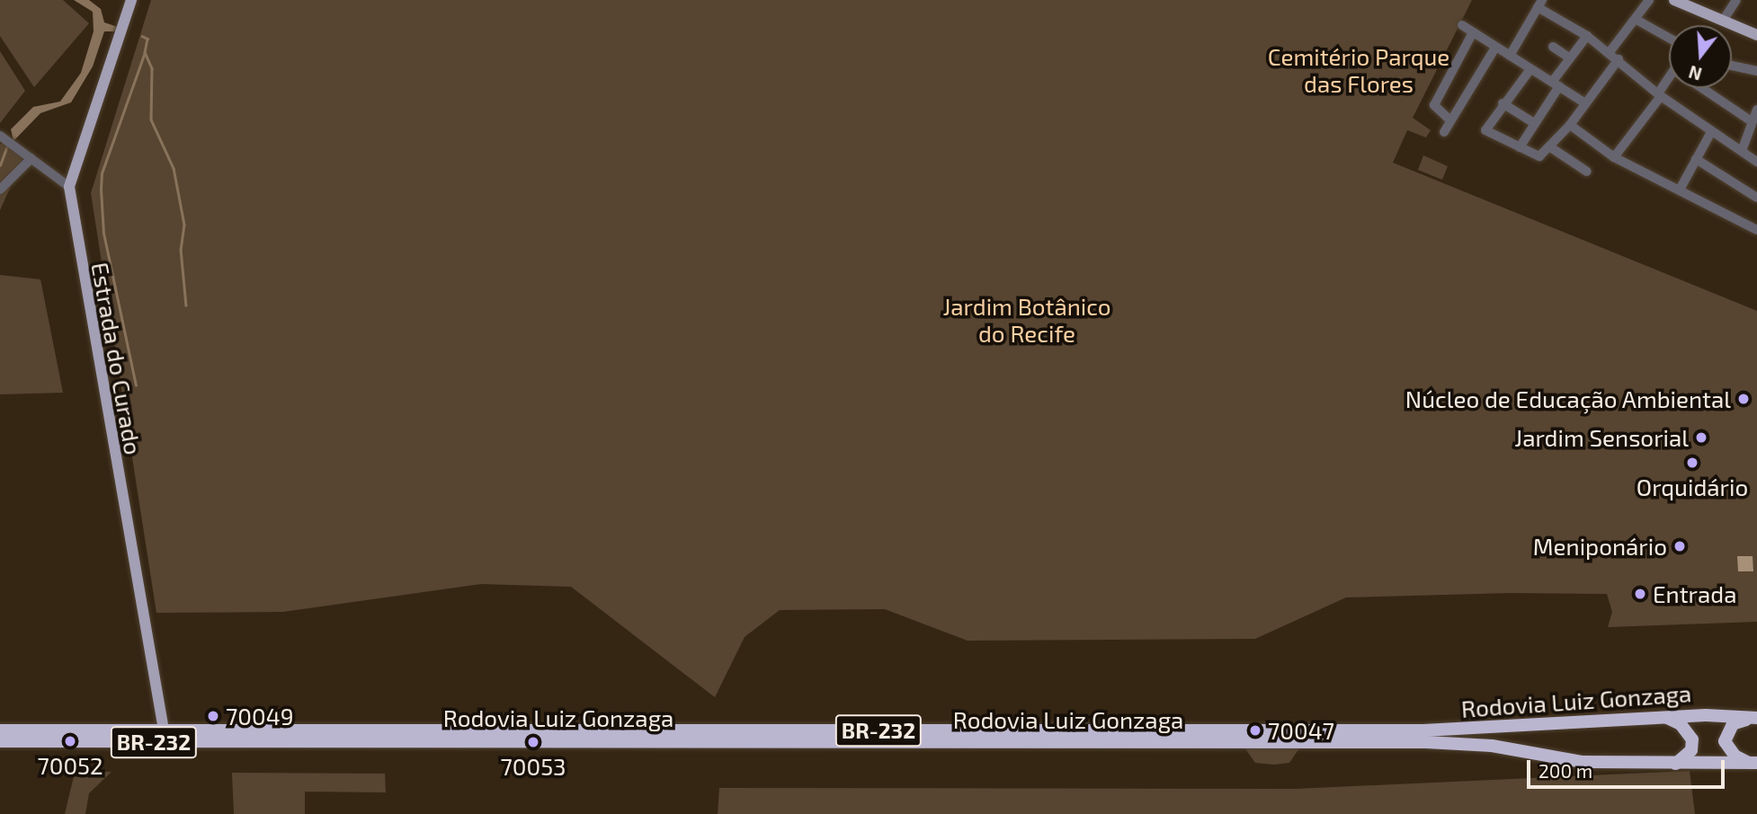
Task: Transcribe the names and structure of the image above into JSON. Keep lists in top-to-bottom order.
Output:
{
  "streets": {
    "highway": ["Rodovia Luiz Gonzaga", "BR-232"],
    "main road": ["Estrada do Curado"]
  },
  "crossings": [
    ["Estrada do Curado", "Rodovia Luiz Gonzaga"]
  ],
  "parks": ["Cemitério Parque das Flores", "Jardim Botânico do Recife"],
  "places": [
    "Núcleo de Educação Ambiental",
    "Jardim Sensorial",
    "Orquidário",
    "Meniponário",
    "Entrada",
    "70049",
    "70047",
    "70052",
    "70053"
  ],
  "scale_bar": "200 m",
  "north": "bottom"
}
